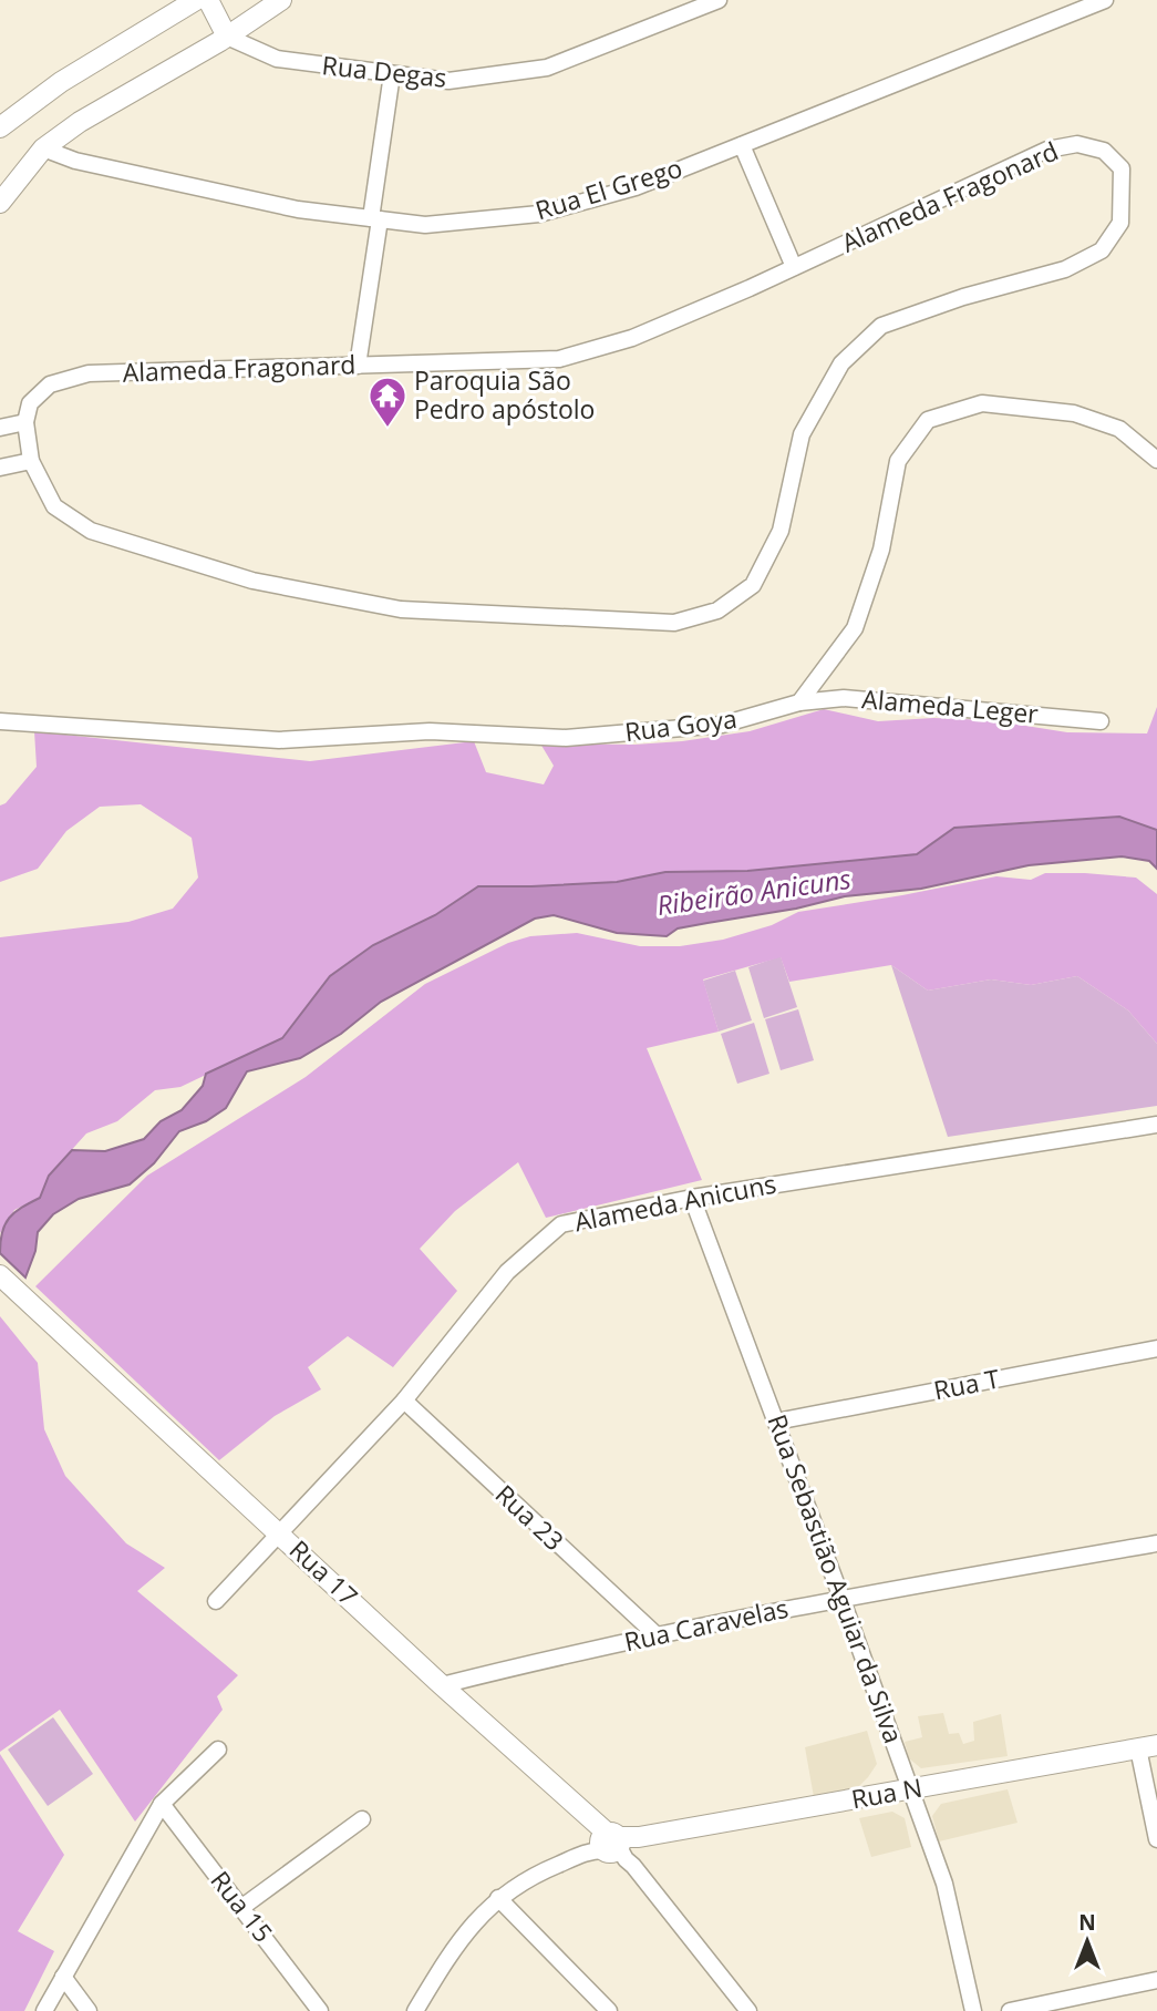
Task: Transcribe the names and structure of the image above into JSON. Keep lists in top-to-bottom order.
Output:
{
  "streets": {
    "street": [
      "Rua Degas",
      "Rua El Grego",
      "Alameda Fragonard",
      "Alameda Leger",
      "Rua Goya",
      "Alameda Anicuns",
      "Rua T",
      "Rua 23",
      "Rua 17",
      "Rua Sebastião Aguiar da Silva",
      "Rua Caravelas",
      "Rua N",
      "Rua 15"
    ]
  },
  "crossings": [
    ["Alameda Leger", "Rua Goya"],
    ["Alameda Anicuns", "Rua 23"],
    ["Alameda Anicuns", "Rua 17"],
    ["Alameda Anicuns", "Rua Sebastião Aguiar da Silva"],
    ["Rua T", "Rua Sebastião Aguiar da Silva"],
    ["Rua 23", "Rua Caravelas"],
    ["Rua 17", "Rua Caravelas"],
    ["Rua 17", "Rua N"],
    ["Rua Sebastião Aguiar da Silva", "Rua Caravelas"],
    ["Rua Sebastião Aguiar da Silva", "Rua N"]
  ],
  "water": ["Ribeirão Anicuns"],
  "places": {
    "temple": ["Paroquia São Pedro apóstolo"]
  },
  "north": "top"
}
